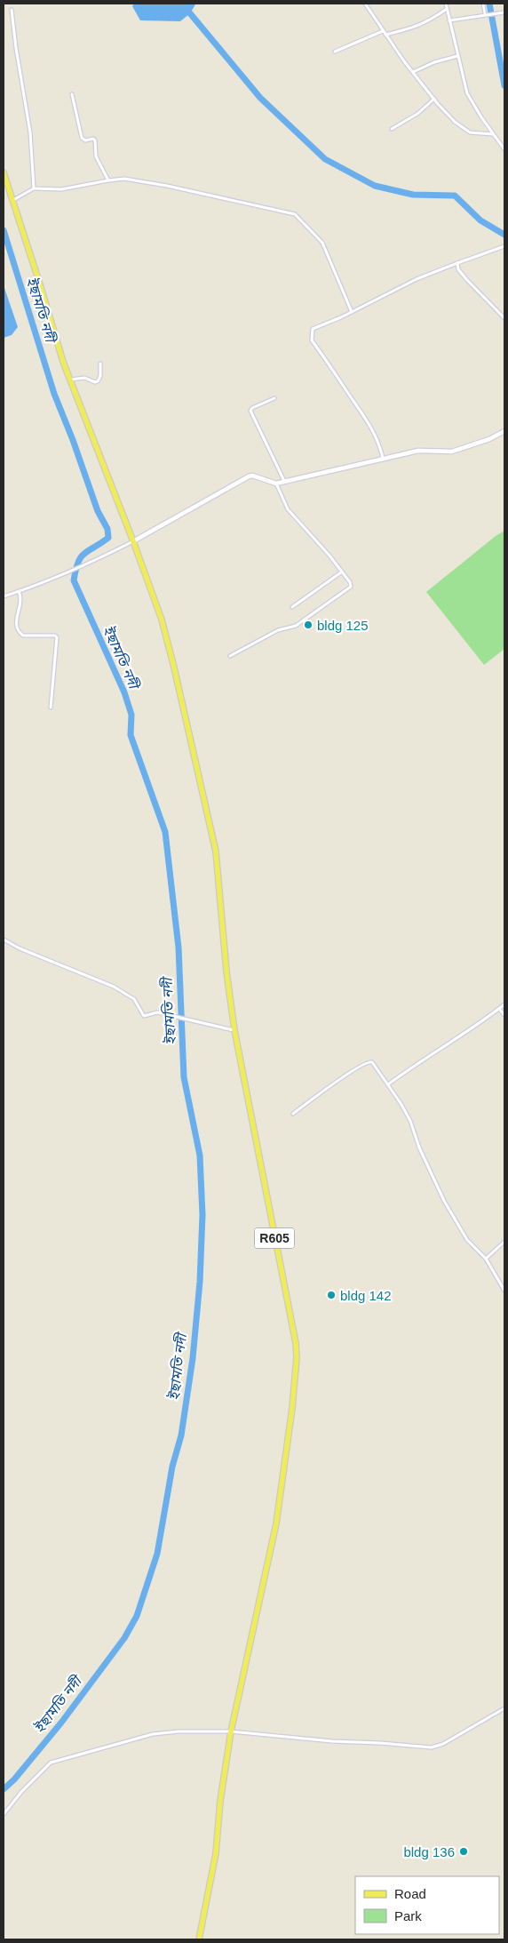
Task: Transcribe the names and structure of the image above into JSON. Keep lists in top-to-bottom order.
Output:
{
  "streets": {
    "main road": ["R605"]
  },
  "water": ["ইছামতি নদী"],
  "places": ["bldg 125", "bldg 142", "bldg 136"],
  "legend": ["Road", "Park"]
}
